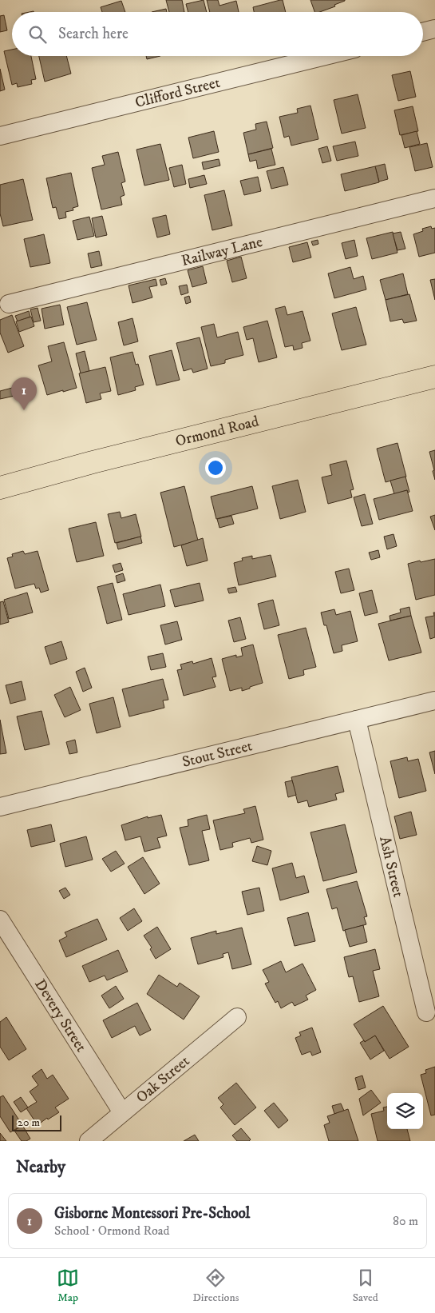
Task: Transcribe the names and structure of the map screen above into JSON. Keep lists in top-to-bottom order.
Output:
{
  "streets": {
    "main road": ["Ormond Road"],
    "street": [
      "Clifford Street",
      "Railway Lane",
      "Stout Street",
      "Ash Street",
      "Devery Street",
      "Oak Street"
    ]
  },
  "crossings": [
    ["Stout Street", "Ash Street"],
    ["Devery Street", "Oak Street"]
  ],
  "scale_bar": "20 m",
  "page": {
    "search": "Search here",
    "pins": "1",
    "scale": "20 m",
    "heading": "Nearby",
    "list": [
      {
        "mark": "1",
        "name": "Gisborne Montessori Pre-School",
        "note": "School · Ormond Road",
        "value": "80 m"
      }
    ],
    "nav": ["Map", "Directions", "Saved"]
  }
}
